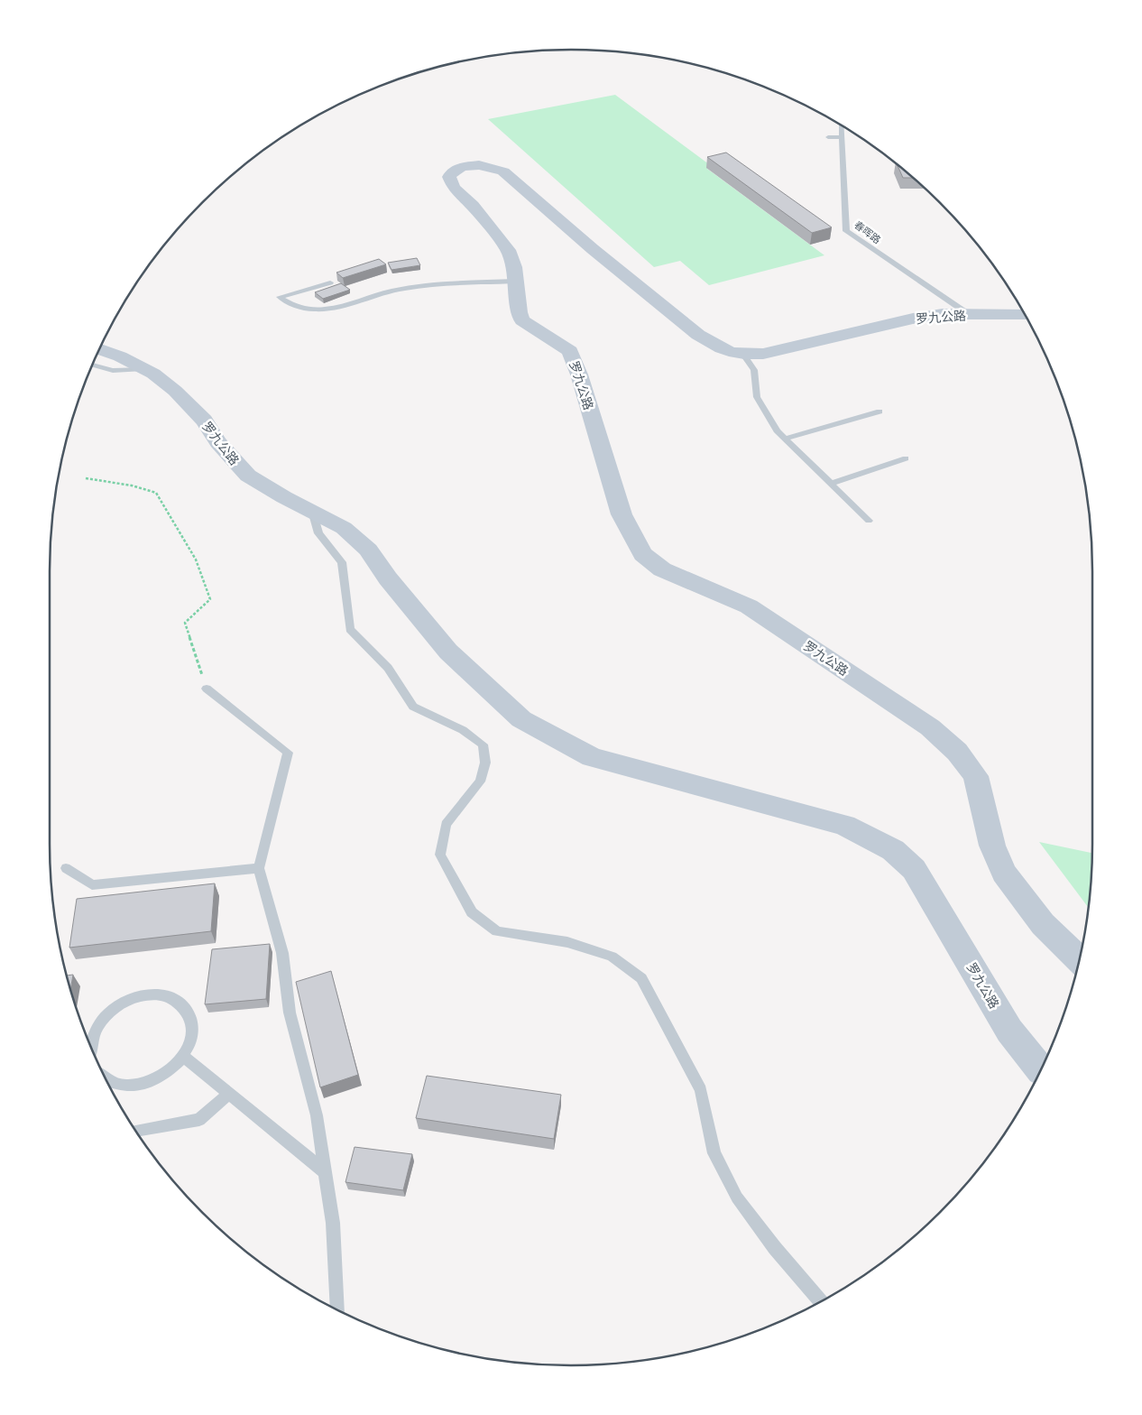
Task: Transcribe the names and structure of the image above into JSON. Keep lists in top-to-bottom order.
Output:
{
  "streets": {
    "street": ["罗九公路"],
    "lane": ["春晖路"]
  },
  "crossings": [
    ["春晖路", "罗九公路"]
  ]
}
